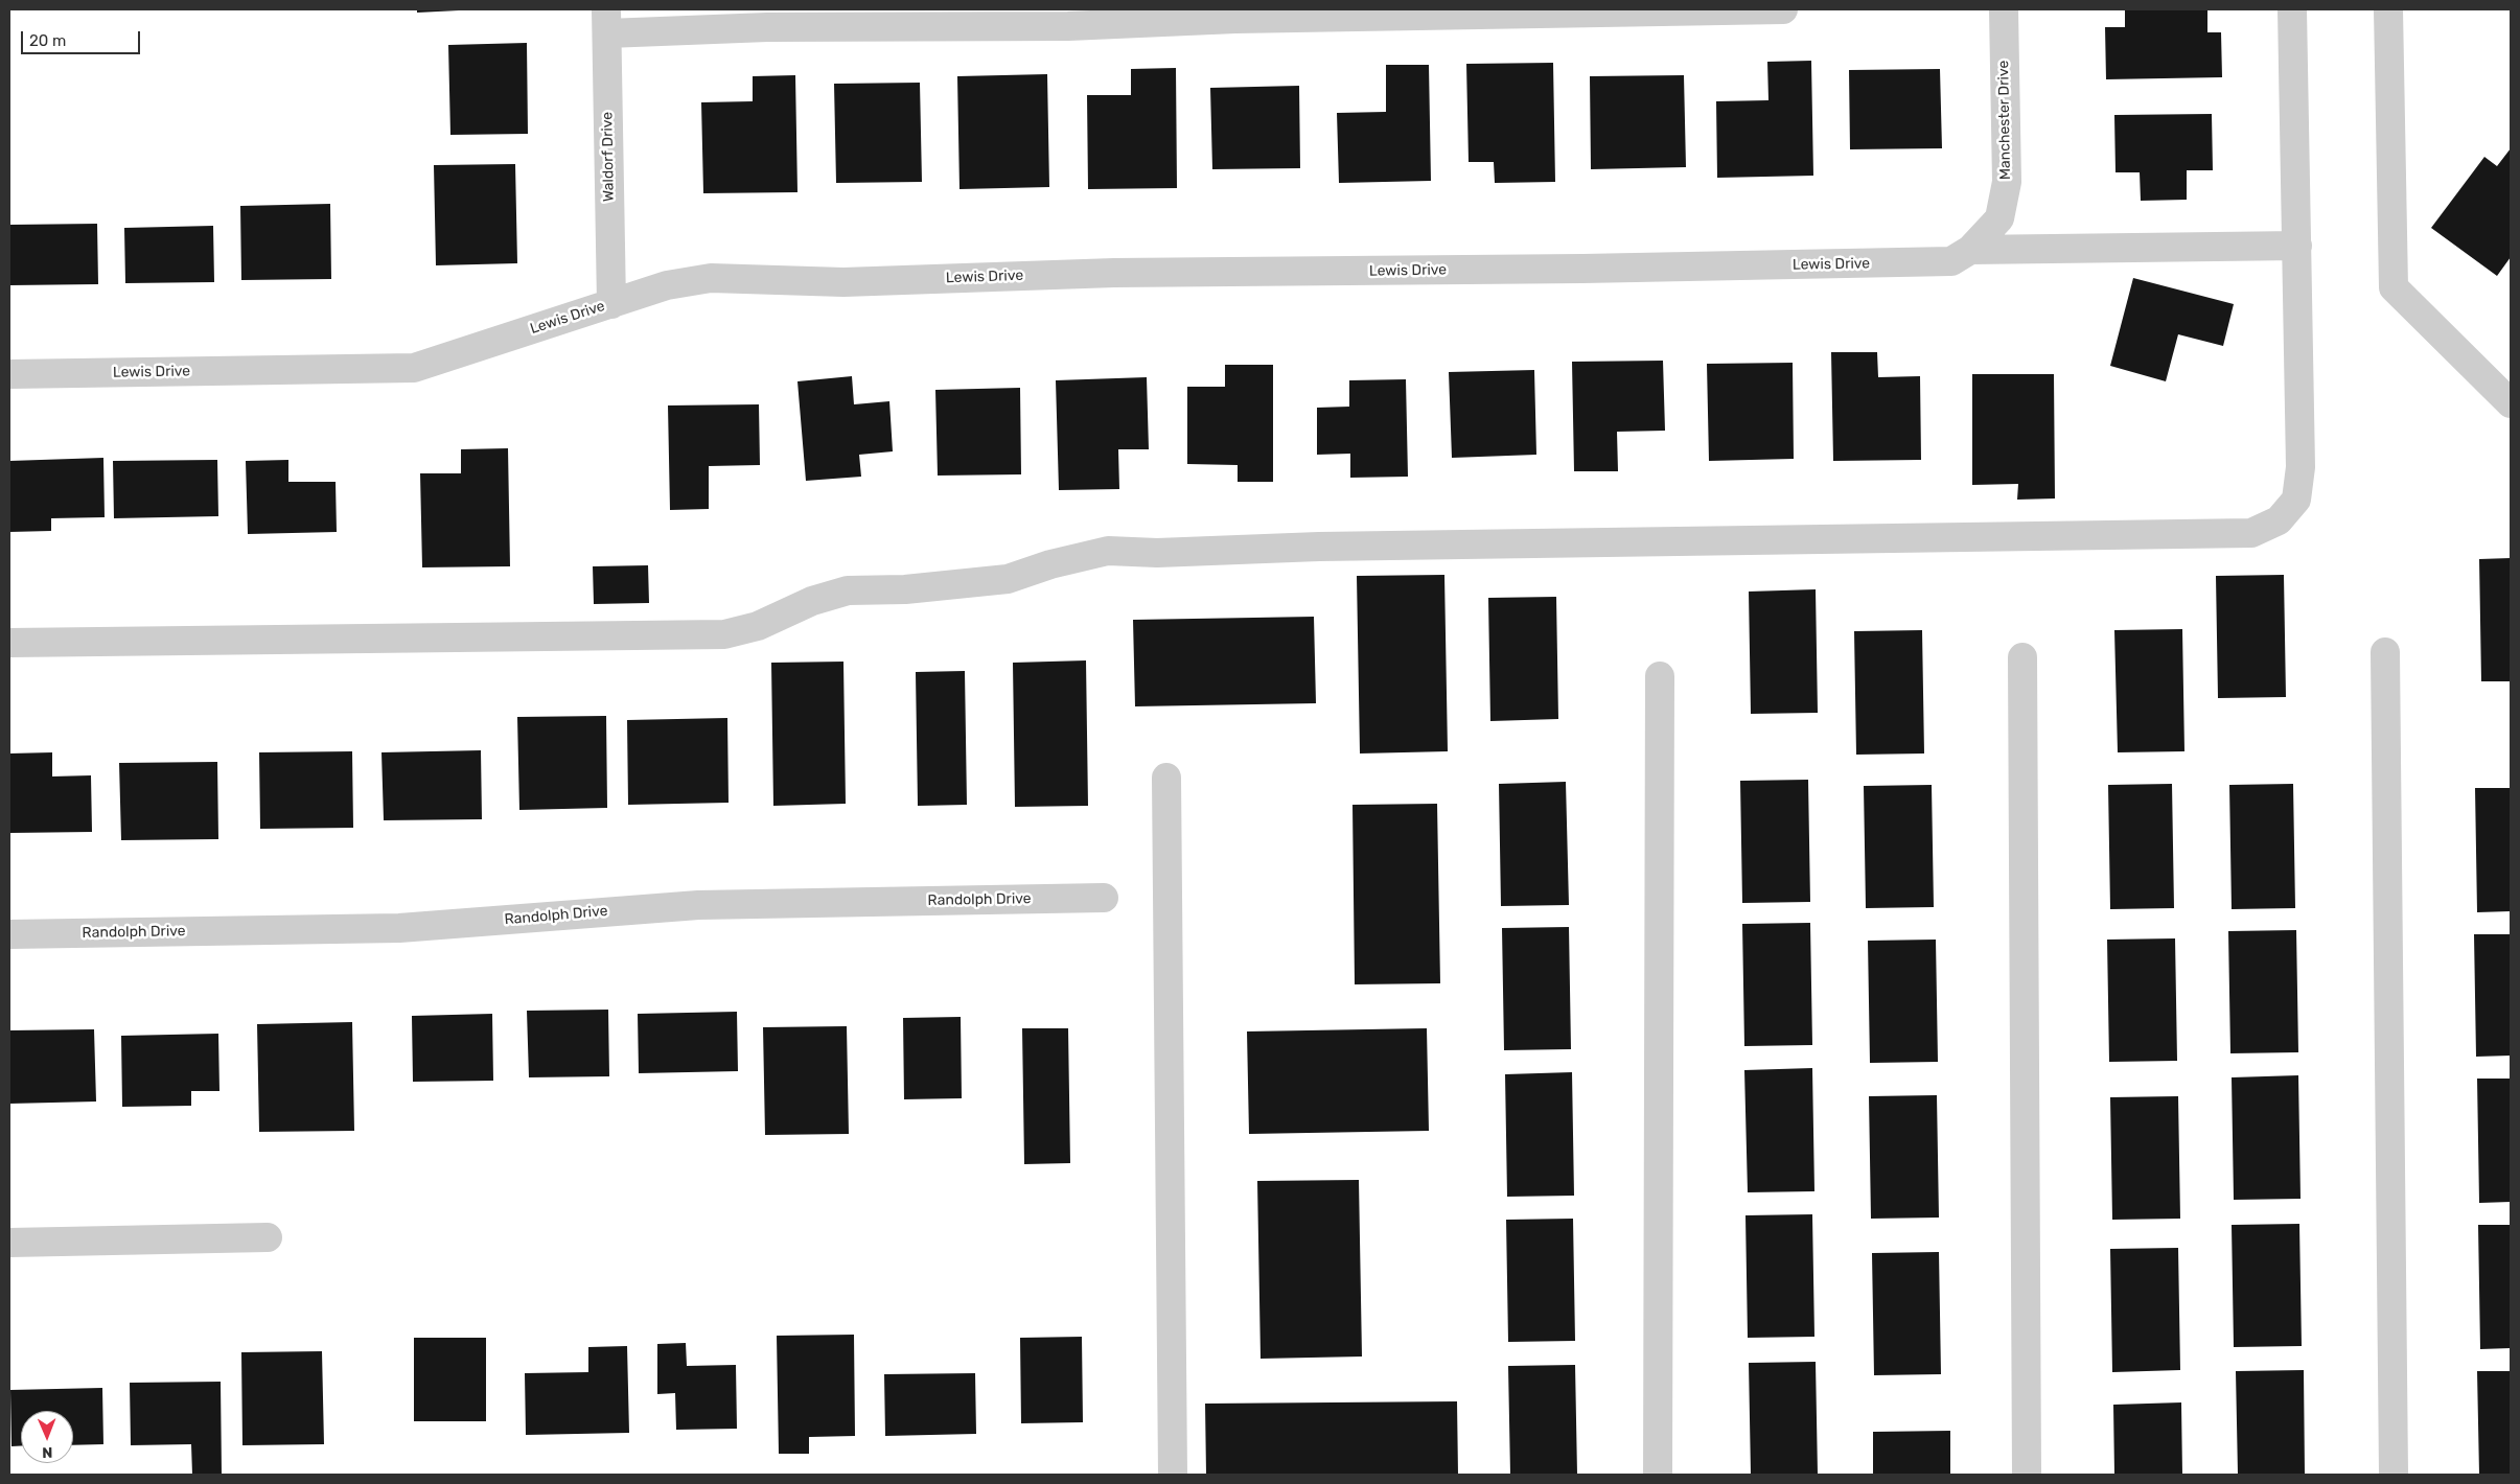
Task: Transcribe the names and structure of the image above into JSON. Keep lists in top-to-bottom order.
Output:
{
  "streets": {
    "street": [
      "Manchester Drive",
      "Waldorf Drive",
      "Lewis Drive",
      "Randolph Drive"
    ]
  },
  "crossings": [
    ["Manchester Drive", "Lewis Drive"],
    ["Waldorf Drive", "Lewis Drive"]
  ],
  "scale_bar": "20 m",
  "north": "bottom"
}
